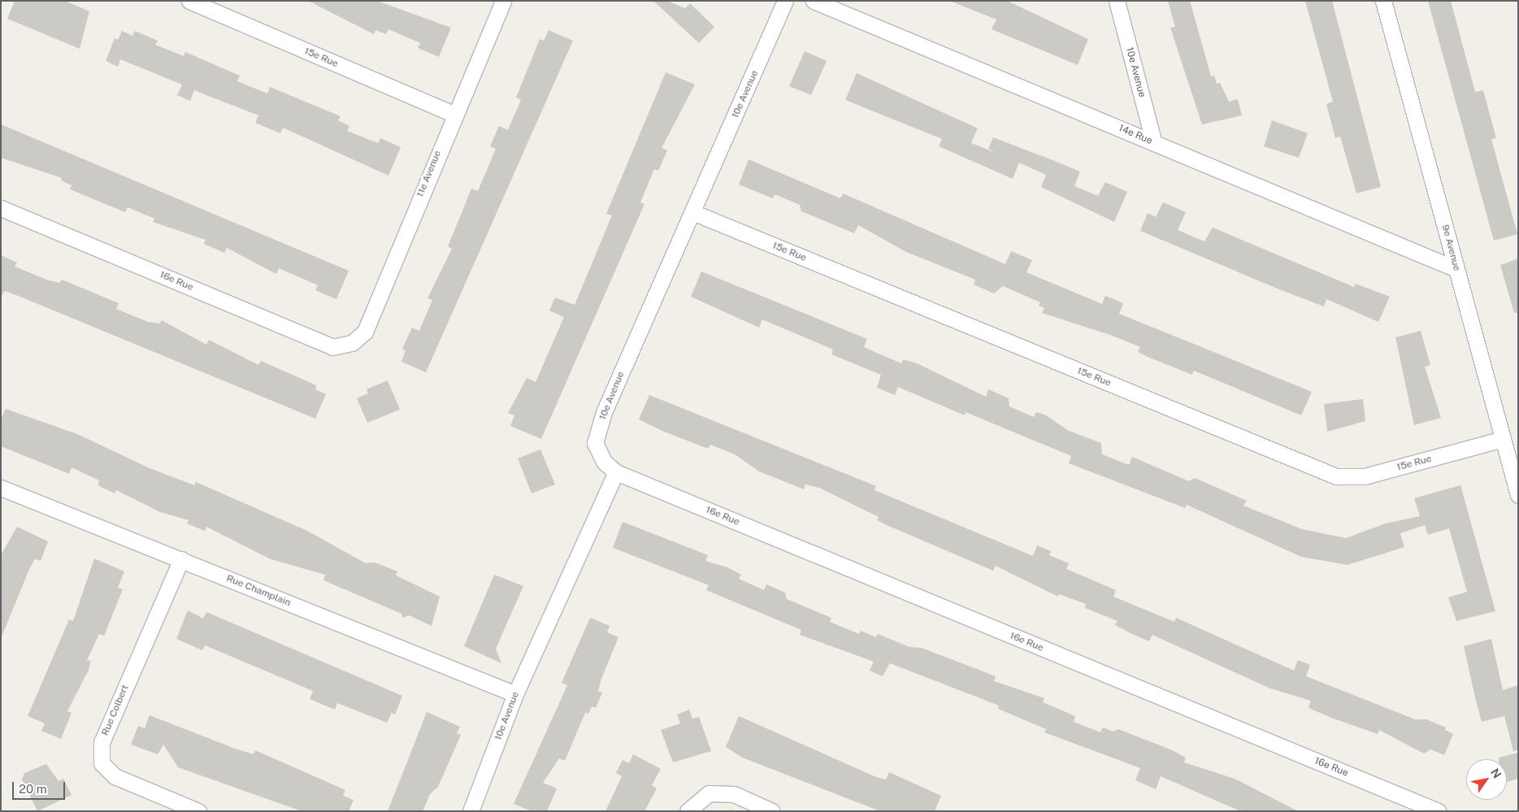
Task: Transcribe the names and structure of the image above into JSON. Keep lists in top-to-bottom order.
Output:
{
  "streets": {
    "street": [
      "15e Rue",
      "10e Avenue",
      "14e Rue",
      "11e Avenue",
      "9e Avenue",
      "16e Rue",
      "Rue Champlain",
      "Rue Colbert"
    ]
  },
  "crossings": [
    ["15e Rue", "10e Avenue"],
    ["15e Rue", "11e Avenue"],
    ["15e Rue", "9e Avenue"],
    ["10e Avenue", "14e Rue"],
    ["10e Avenue", "16e Rue"],
    ["10e Avenue", "Rue Champlain"],
    ["14e Rue", "9e Avenue"],
    ["11e Avenue", "16e Rue"],
    ["Rue Champlain", "Rue Colbert"]
  ],
  "scale_bar": "20 m",
  "north": "top right"
}
